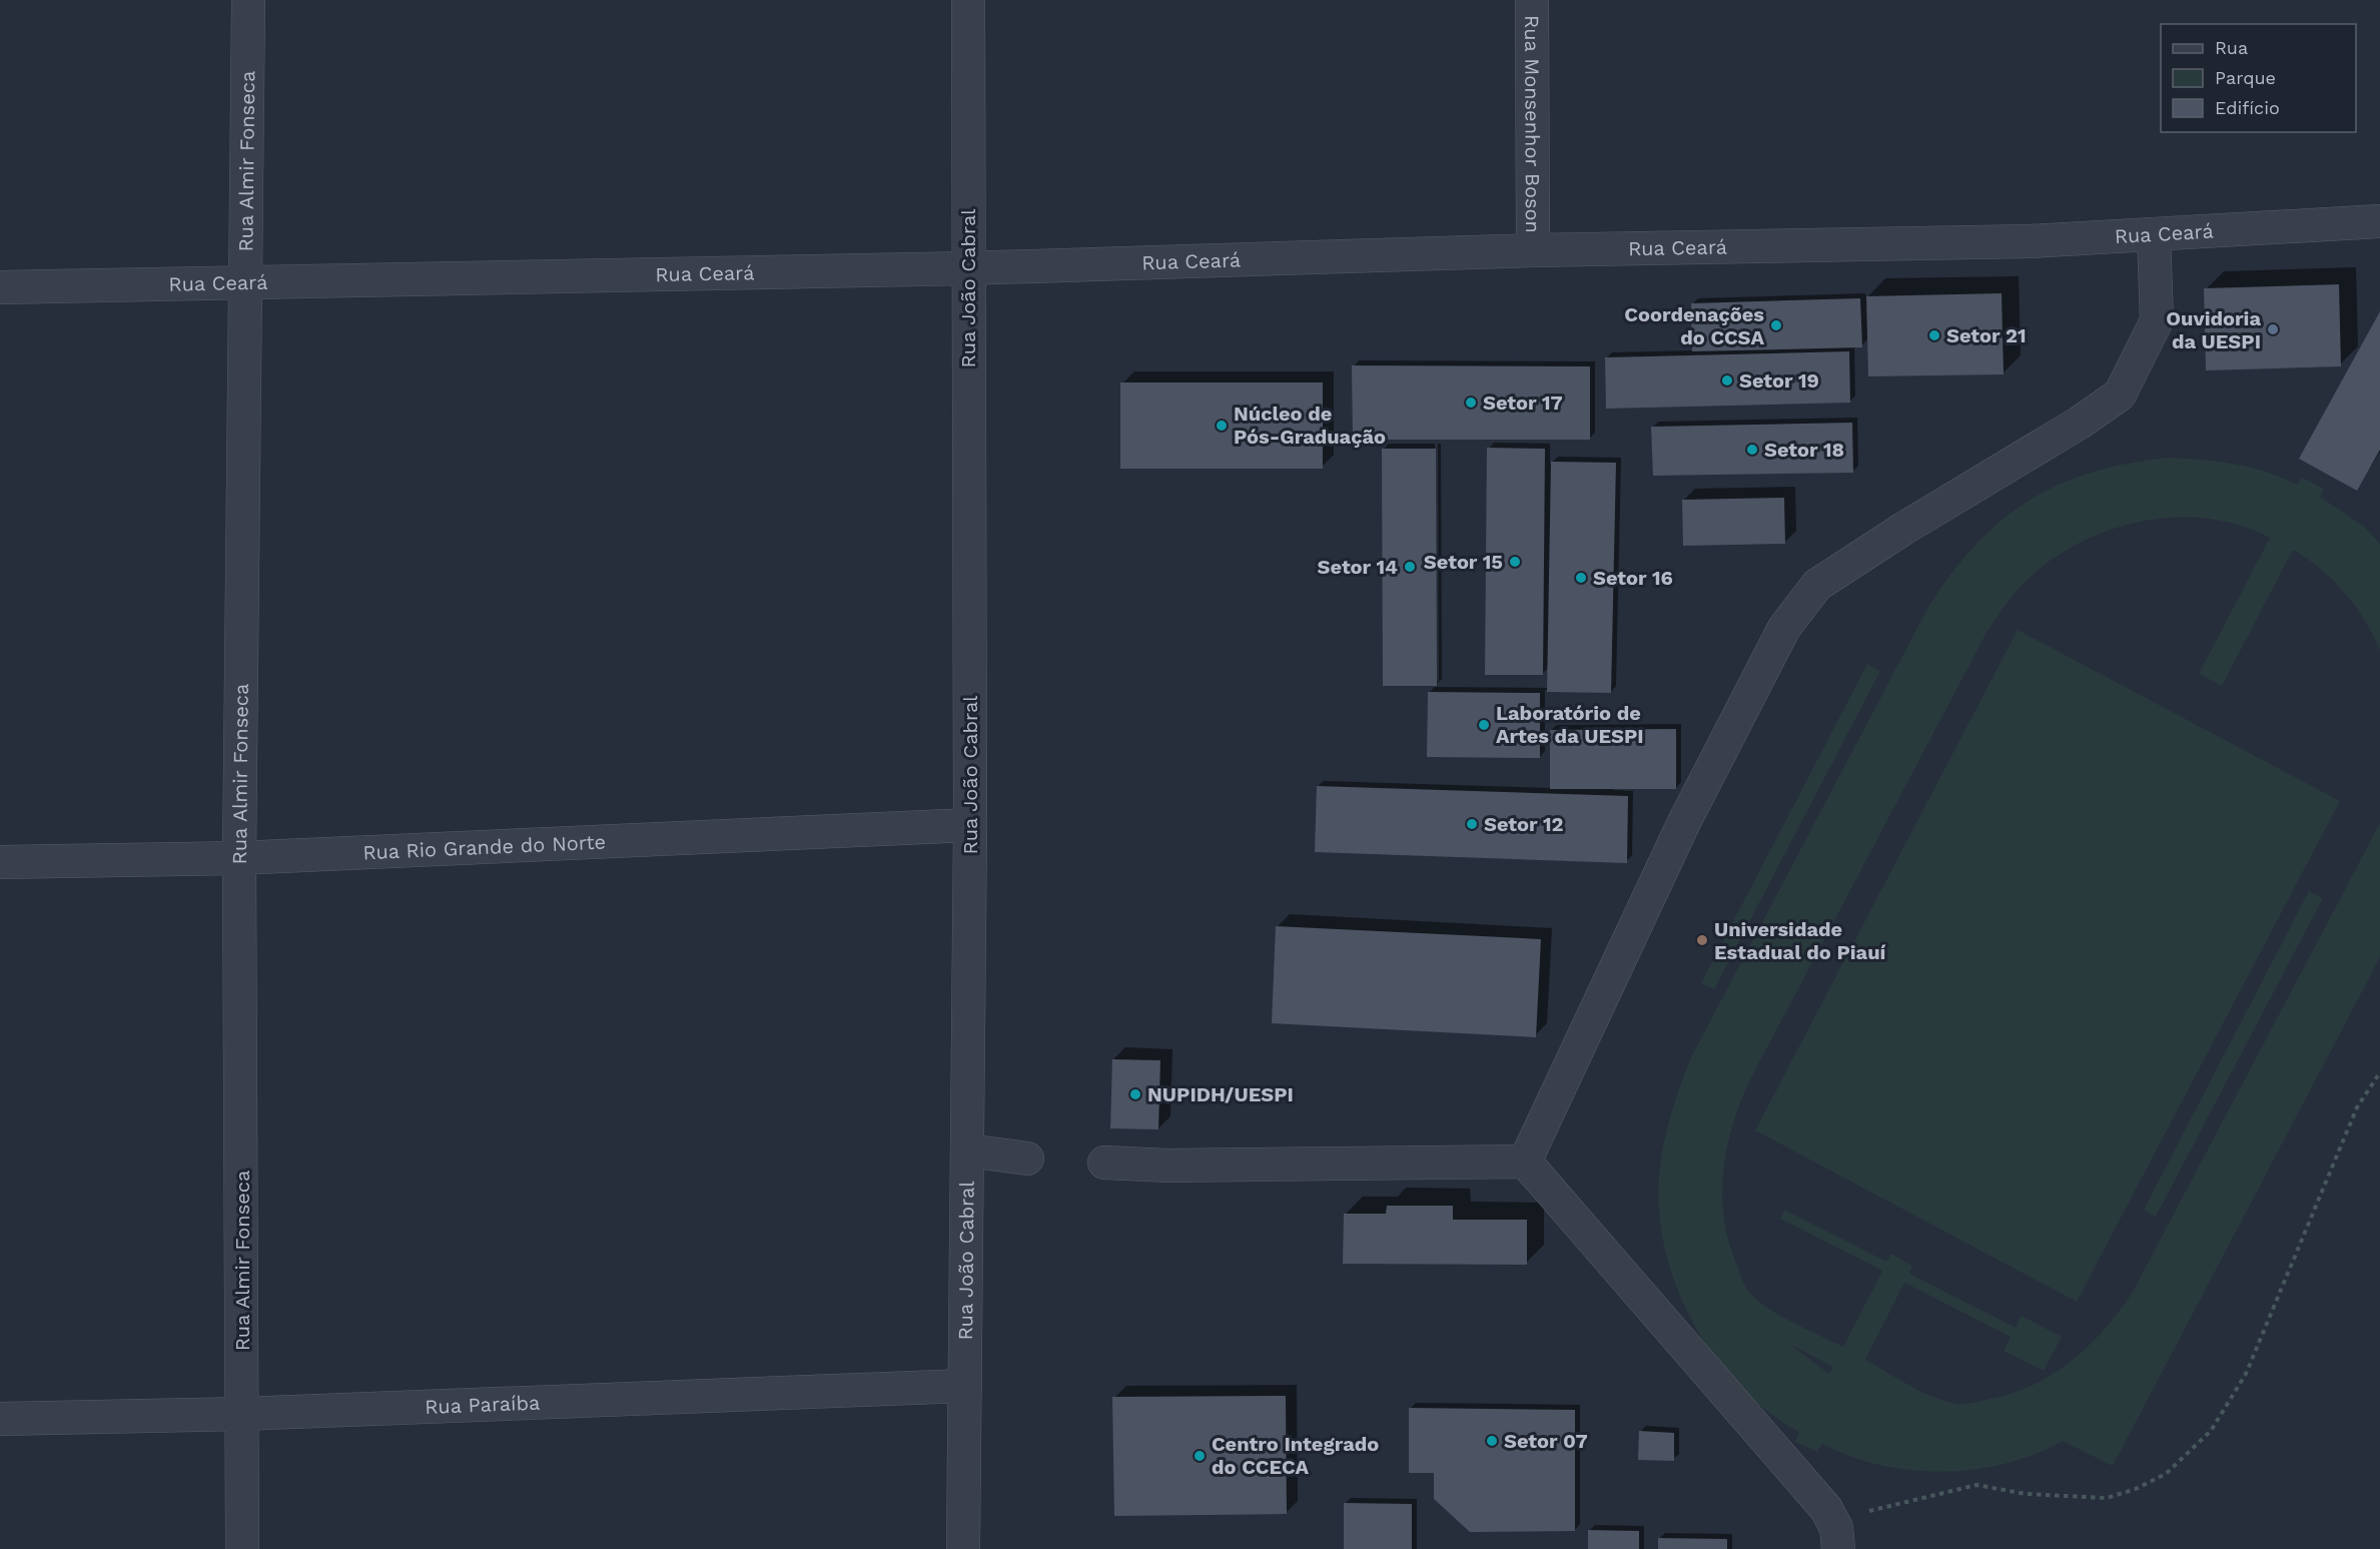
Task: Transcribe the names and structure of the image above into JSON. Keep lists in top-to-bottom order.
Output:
{
  "streets": {
    "street": [
      "Rua Monsenhor Boson",
      "Rua Almir Fonseca",
      "Rua Ceará",
      "Rua João Cabral",
      "Rua Rio Grande do Norte",
      "Rua Paraíba"
    ]
  },
  "crossings": [
    ["Rua Monsenhor Boson", "Rua Ceará"],
    ["Rua Almir Fonseca", "Rua Ceará"],
    ["Rua Almir Fonseca", "Rua Rio Grande do Norte"],
    ["Rua Almir Fonseca", "Rua Paraíba"],
    ["Rua Ceará", "Rua João Cabral"],
    ["Rua João Cabral", "Rua Rio Grande do Norte"],
    ["Rua João Cabral", "Rua Paraíba"]
  ],
  "places": [
    "Coordenações do CCSA",
    "Ouvidoria da UESPI",
    "Setor 21",
    "Setor 19",
    "Setor 17",
    "Núcleo de Pós-Graduação",
    "Setor 18",
    "Setor 15",
    "Setor 14",
    "Setor 16",
    "Laboratório de Artes da UESPI",
    "Setor 12",
    "Universidade Estadual do Piauí",
    "NUPIDH/UESPI",
    "Setor 07",
    "Centro Integrado do CCECA"
  ],
  "legend": ["Rua", "Parque", "Edifício"]
}
